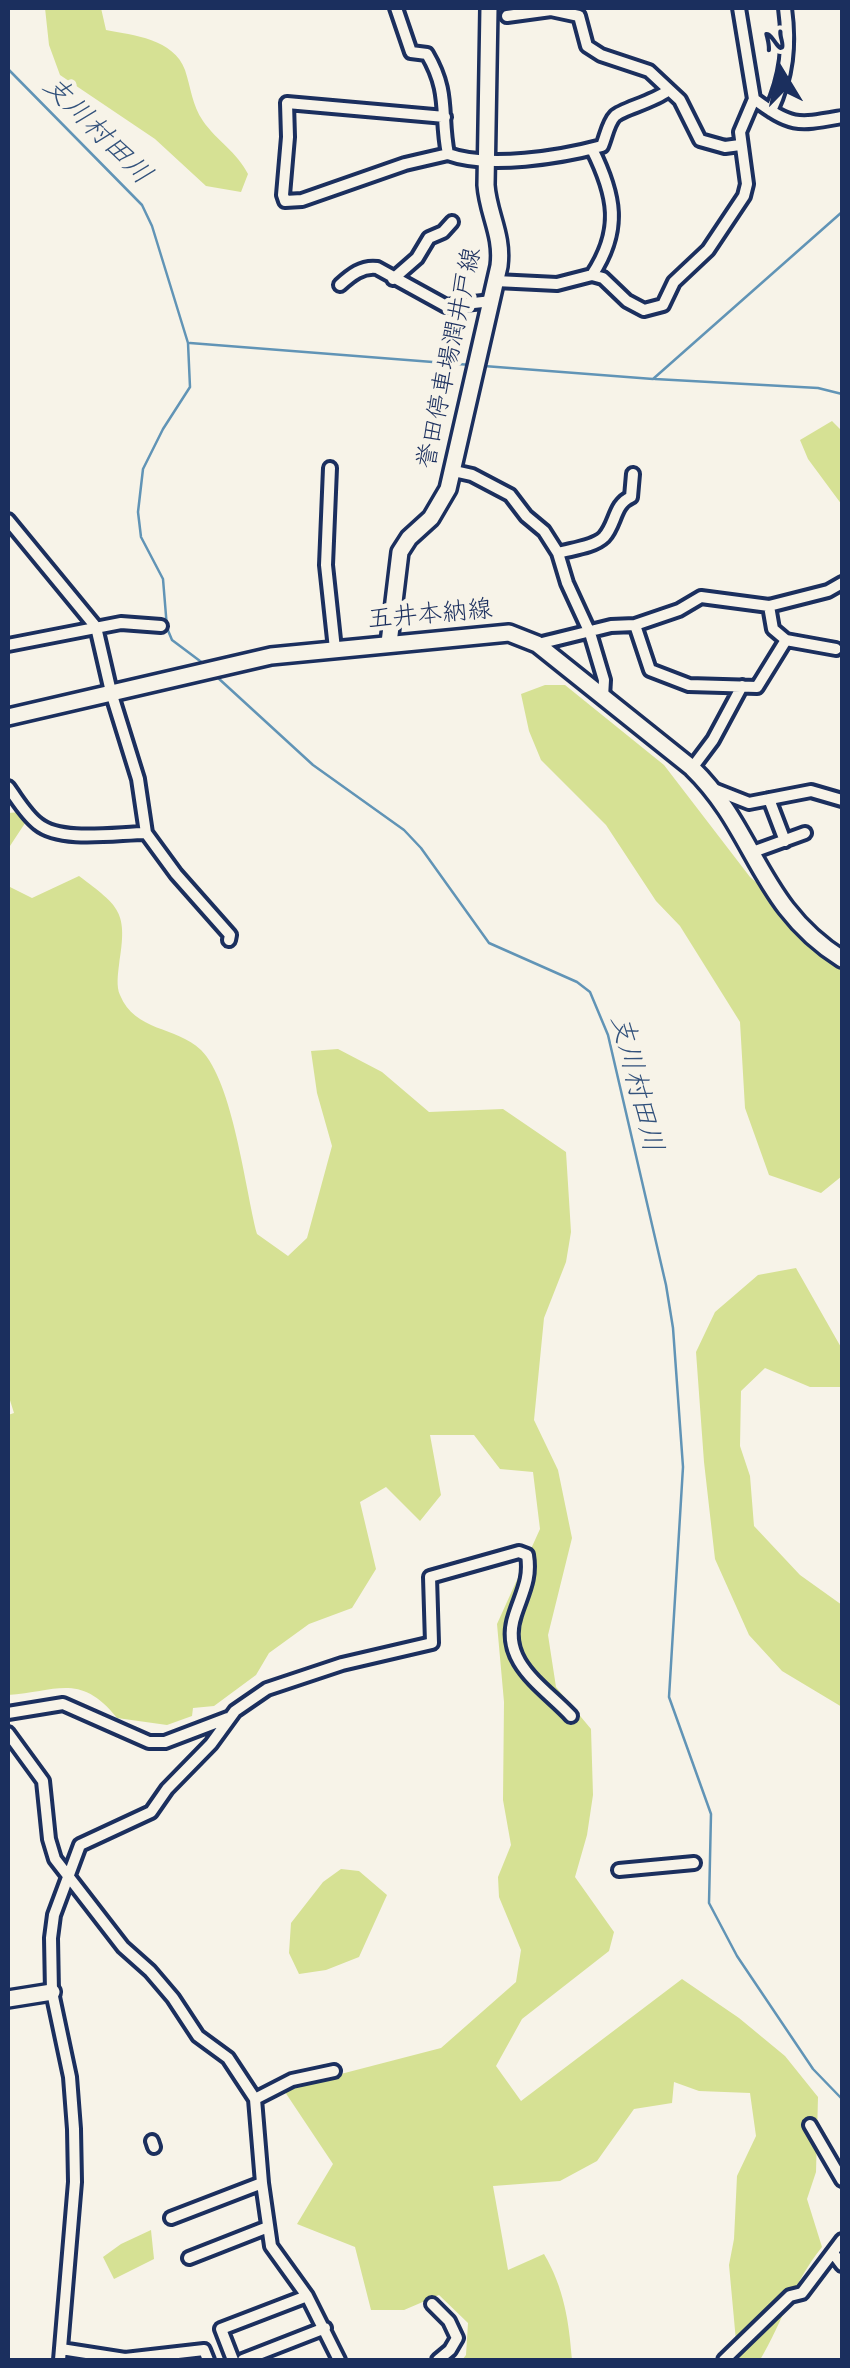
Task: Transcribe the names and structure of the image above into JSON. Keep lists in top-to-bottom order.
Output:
{
  "streets": {
    "main road": ["誉田停車場潤井戸線", "五井本納線"]
  },
  "crossings": [
    ["誉田停車場潤井戸線", "五井本納線"]
  ],
  "water": ["支川村田川"],
  "north": "top"
}
